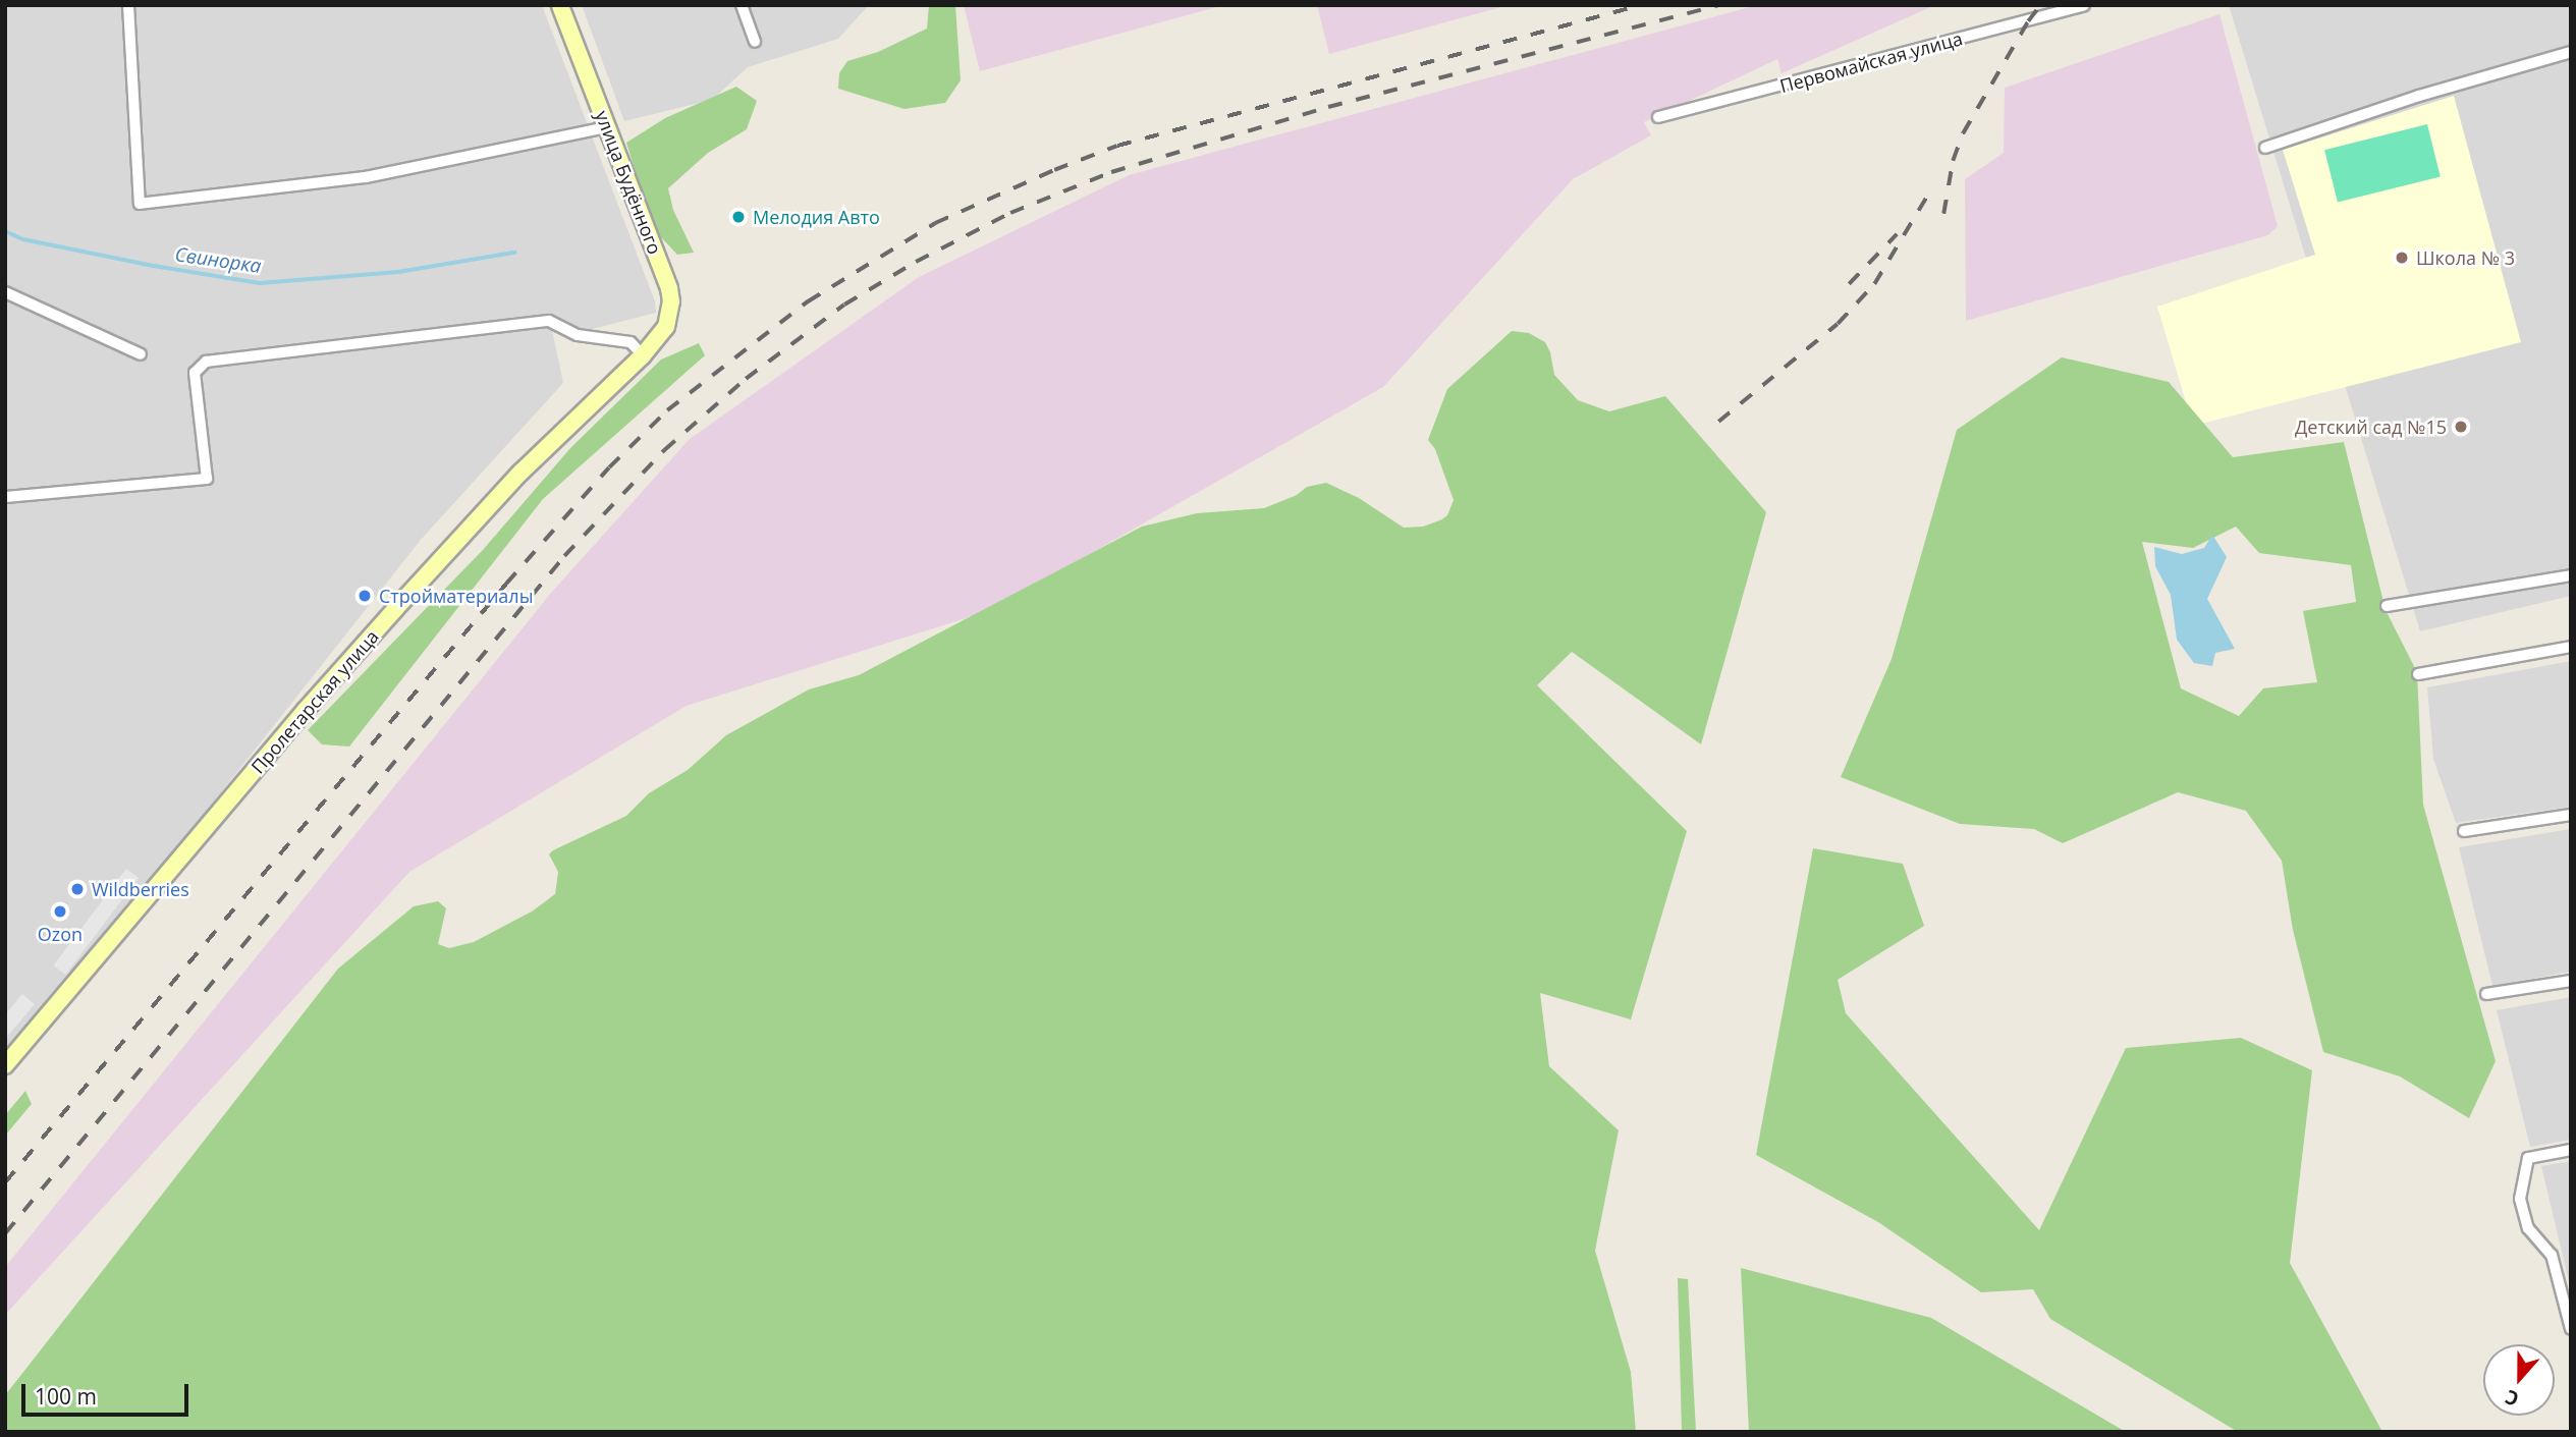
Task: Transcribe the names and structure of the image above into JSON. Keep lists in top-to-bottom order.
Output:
{
  "streets": {
    "main road": ["улица Будённого", "Пролетарская улица"],
    "street": ["Первомайская улица"]
  },
  "crossings": [
    ["улица Будённого", "Пролетарская улица"]
  ],
  "water": ["Свинорка"],
  "places": [
    "Мелодия Авто",
    "Школа № 3",
    "Детский сад №15",
    "Стройматериалы",
    "Wildberries",
    "Ozon"
  ],
  "scale_bar": "100 m",
  "north": "bottom"
}
